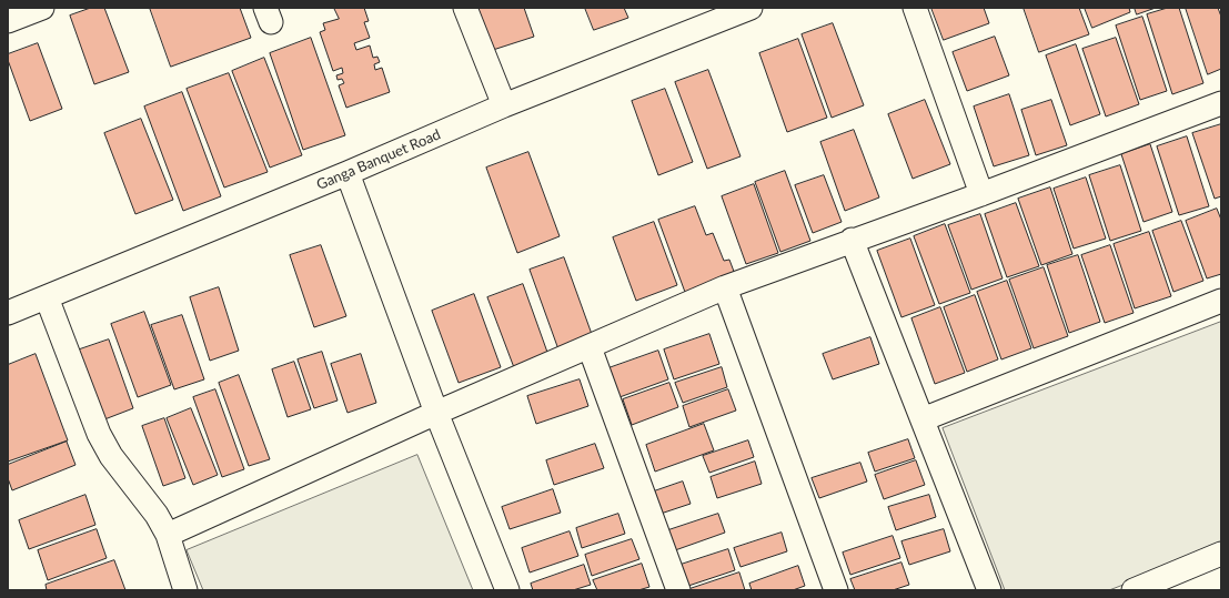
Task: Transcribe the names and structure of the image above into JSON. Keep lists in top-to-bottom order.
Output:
{
  "streets": {
    "street": ["Ganga Banquet Road"]
  }
}
